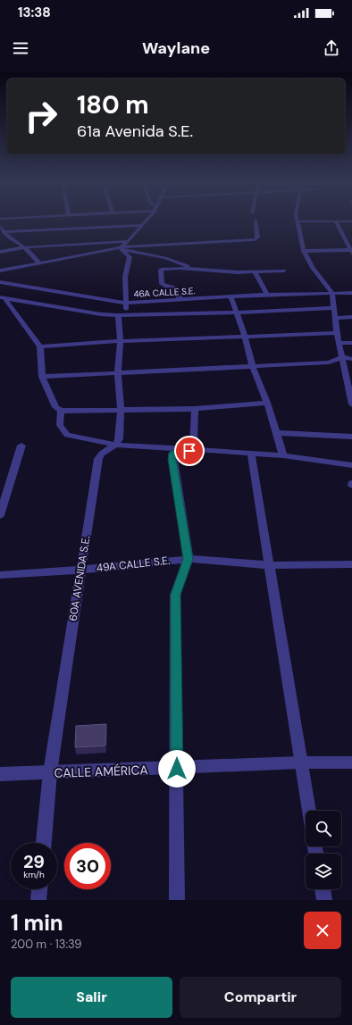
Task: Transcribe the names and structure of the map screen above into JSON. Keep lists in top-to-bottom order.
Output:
{
  "streets": {
    "street": [
      "46A CALLE S.E.",
      "49A CALLE S.E.",
      "60A AVENIDA S.E.",
      "CALLE AMÉRICA"
    ]
  },
  "crossings": [
    ["49A CALLE S.E.", "60A AVENIDA S.E."],
    ["60A AVENIDA S.E.", "CALLE AMÉRICA"]
  ],
  "page": {
    "status": "13:38",
    "header": "Waylane",
    "turn": ["180 m", "61a Avenida S.E."],
    "speed": "29 km/h",
    "limit": "30",
    "heading": ["1 min", "200 m · 13:39"],
    "buttons": ["Salir", "Compartir"]
  }
}
